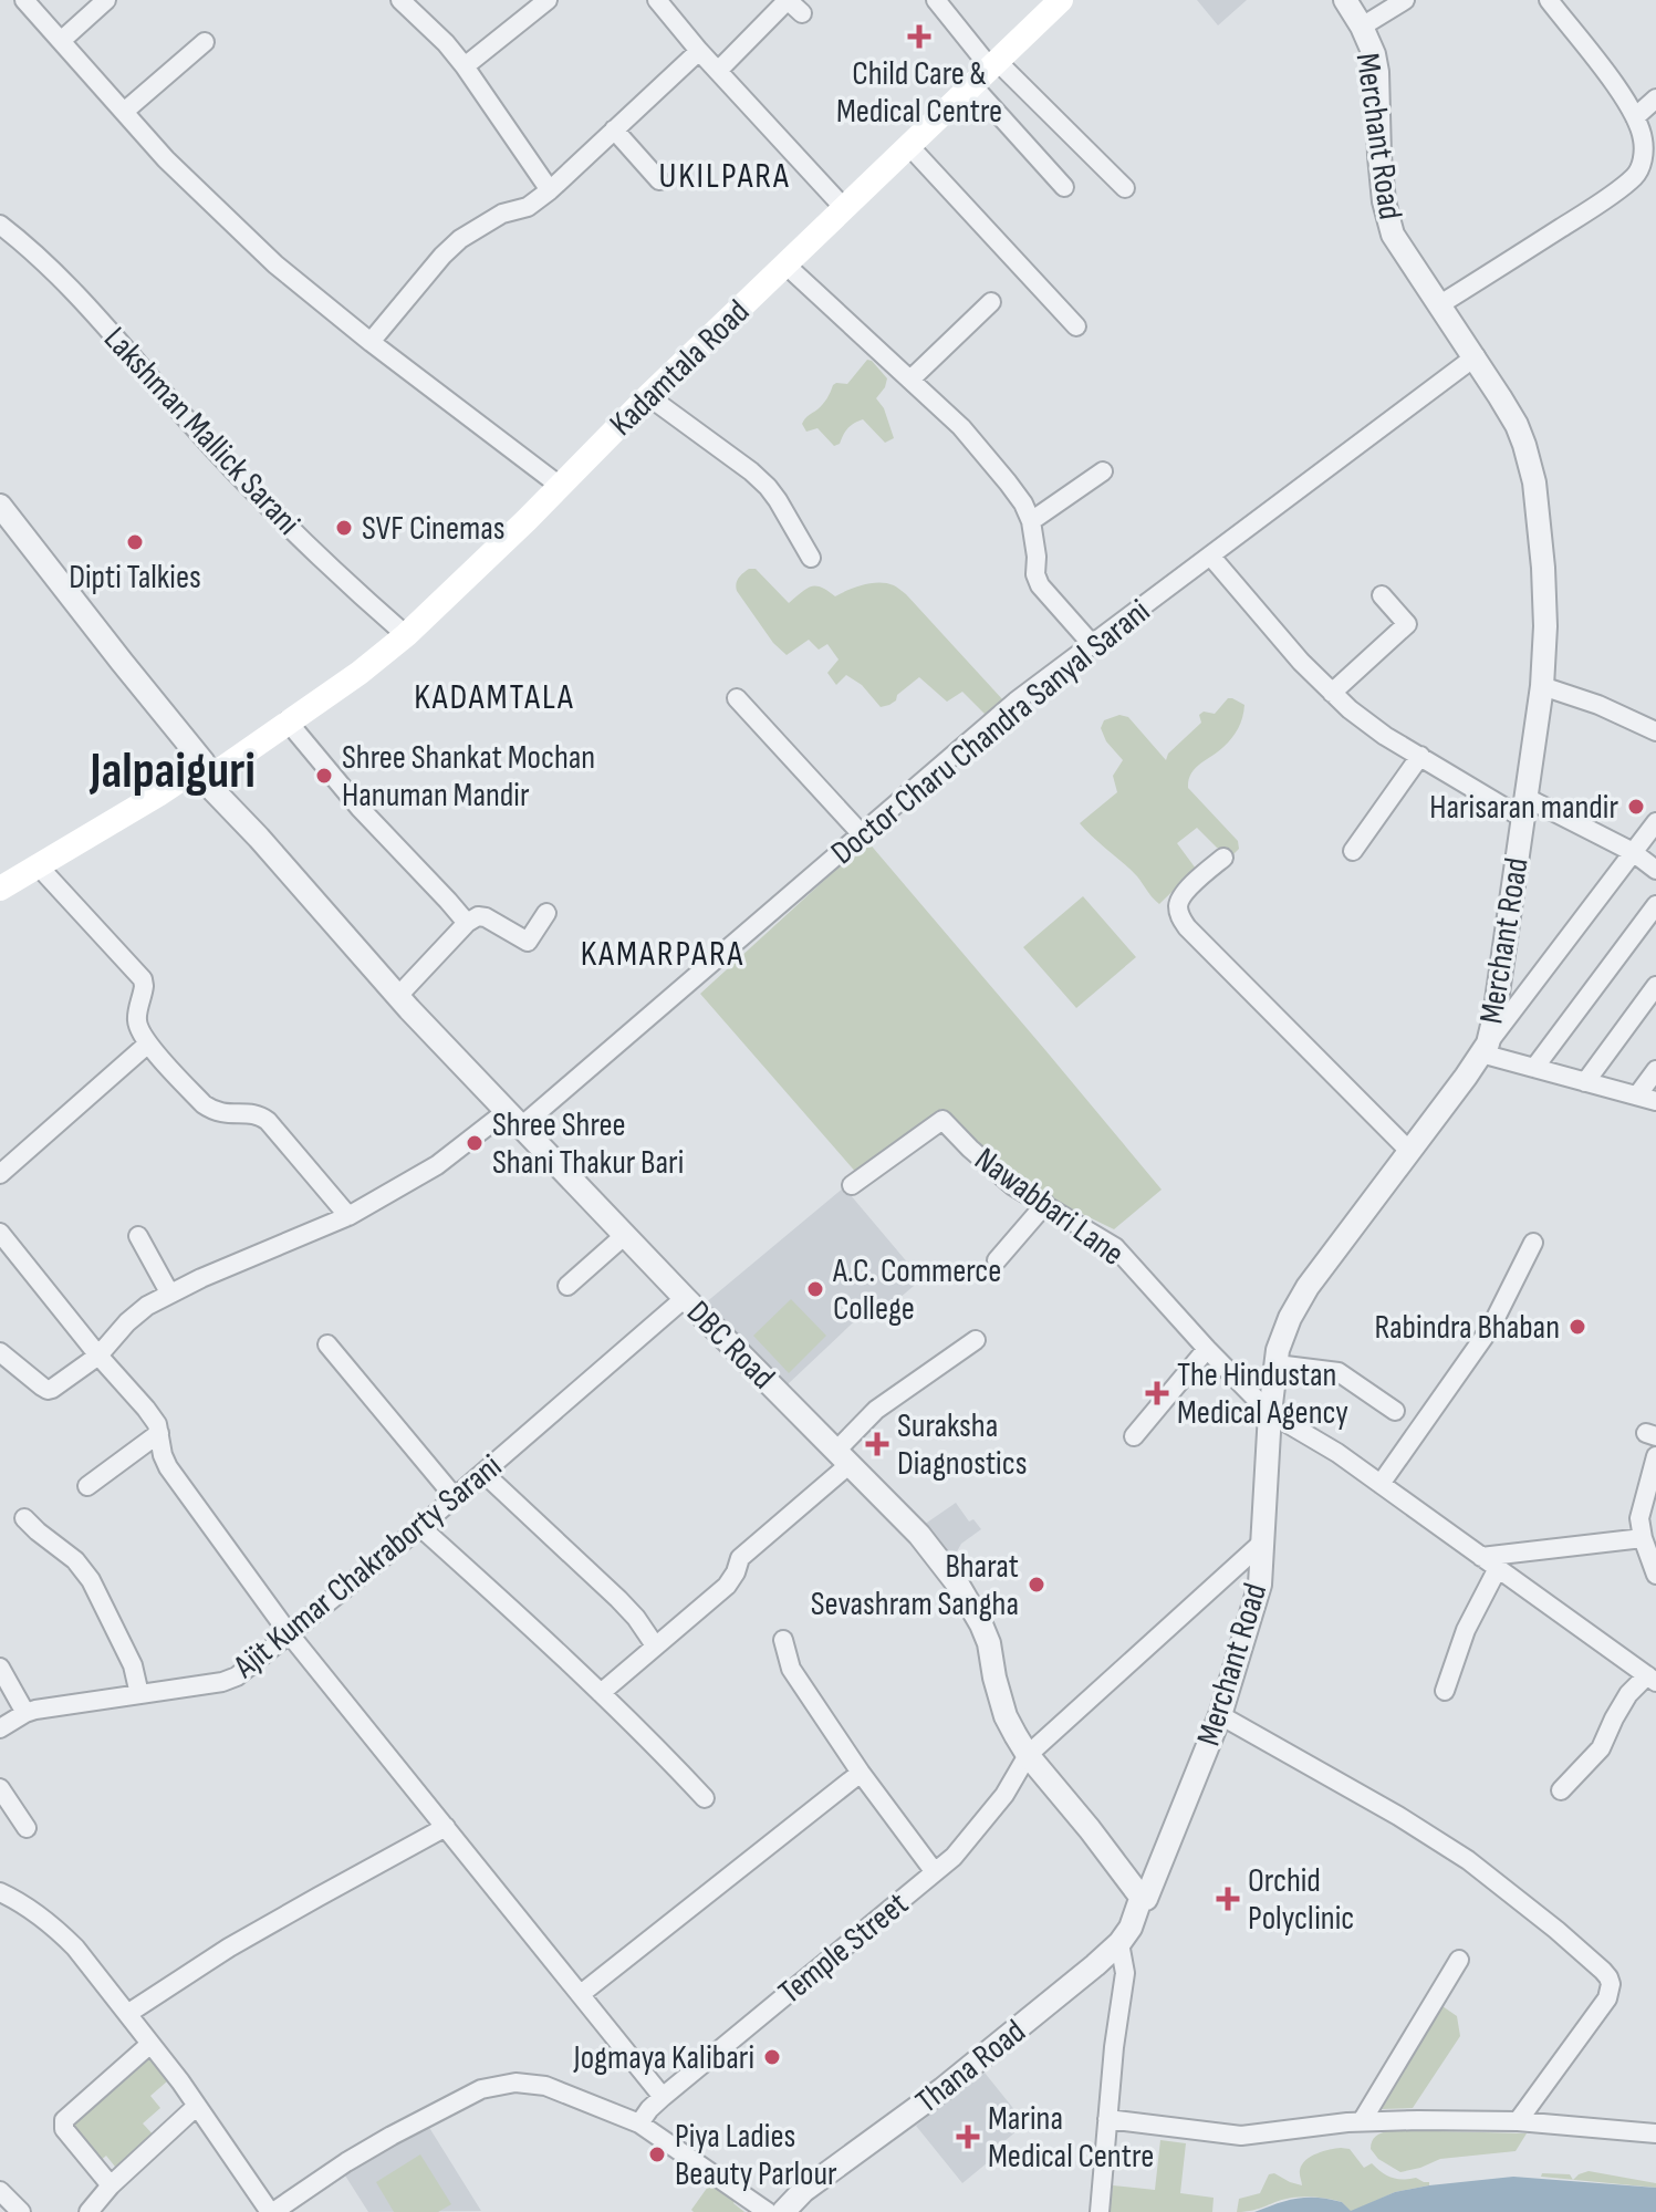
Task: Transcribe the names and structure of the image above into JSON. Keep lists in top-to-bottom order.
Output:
{
  "streets": {
    "main road": ["Kadamtala Road"],
    "street": [
      "Merchant Road",
      "Lakshman Mallick Sarani",
      "Doctor Charu Chandra Sanyal Sarani",
      "Nawabbari Lane",
      "DBC Road",
      "Ajit Kumar Chakraborty Sarani",
      "Temple Street",
      "Thana Road"
    ]
  },
  "crossings": [
    ["Merchant Road", "Doctor Charu Chandra Sanyal Sarani"],
    ["Merchant Road", "Nawabbari Lane"],
    ["Merchant Road", "DBC Road"],
    ["Merchant Road", "Temple Street"],
    ["Merchant Road", "Thana Road"],
    ["Kadamtala Road", "Lakshman Mallick Sarani"],
    ["Kadamtala Road", "DBC Road"],
    ["Doctor Charu Chandra Sanyal Sarani", "DBC Road"],
    ["DBC Road", "Ajit Kumar Chakraborty Sarani"],
    ["DBC Road", "Temple Street"],
    ["DBC Road", "Thana Road"]
  ],
  "districts": [
    "UKILPARA",
    "KADAMTALA",
    "Jalpaiguri",
    "KAMARPARA"
  ],
  "places": {
    "health": [
      "Child Care & Medical Centre",
      "The Hindustan Medical Agency",
      "Suraksha Diagnostics",
      "Orchid Polyclinic",
      "Marina Medical Centre"
    ],
    "other": [
      "SVF Cinemas",
      "Dipti Talkies",
      "Shree Shankat Mochan Hanuman Mandir",
      "Harisaran mandir",
      "Shree Shree Shani Thakur Bari",
      "A.C. Commerce College",
      "Rabindra Bhaban",
      "Bharat Sevashram Sangha",
      "Jogmaya Kalibari",
      "Piya Ladies Beauty Parlour"
    ]
  }
}
